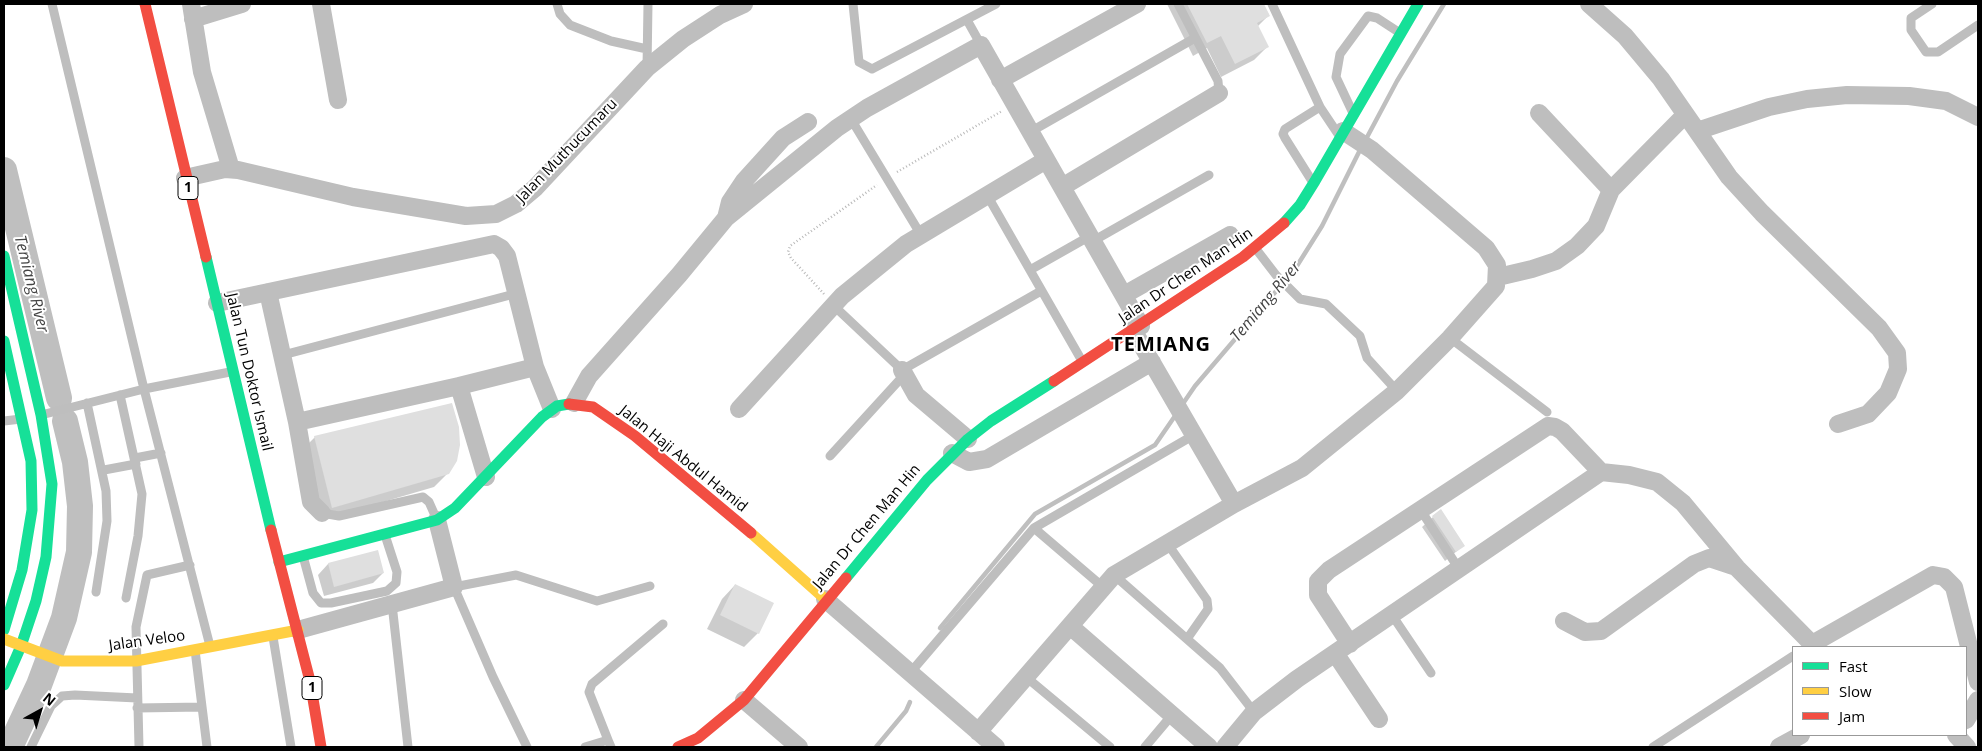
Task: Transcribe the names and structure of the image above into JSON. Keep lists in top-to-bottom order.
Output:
{
  "streets": {
    "main road": [
      "1",
      "Jalan Dr Chen Man Hin",
      "Jalan Tun Doktor Ismail",
      "Jalan Haji Abdul Hamid",
      "Jalan Veloo"
    ],
    "street": ["Jalan Muthucumaru"]
  },
  "crossings": [
    ["Jalan Muthucumaru", "Jalan Tun Doktor Ismail"],
    ["Jalan Dr Chen Man Hin", "Jalan Haji Abdul Hamid"],
    ["Jalan Tun Doktor Ismail", "Jalan Veloo"]
  ],
  "districts": ["TEMIANG"],
  "water": ["Temiang River"],
  "legend": ["Fast", "Slow", "Jam"],
  "north": "top right"
}
